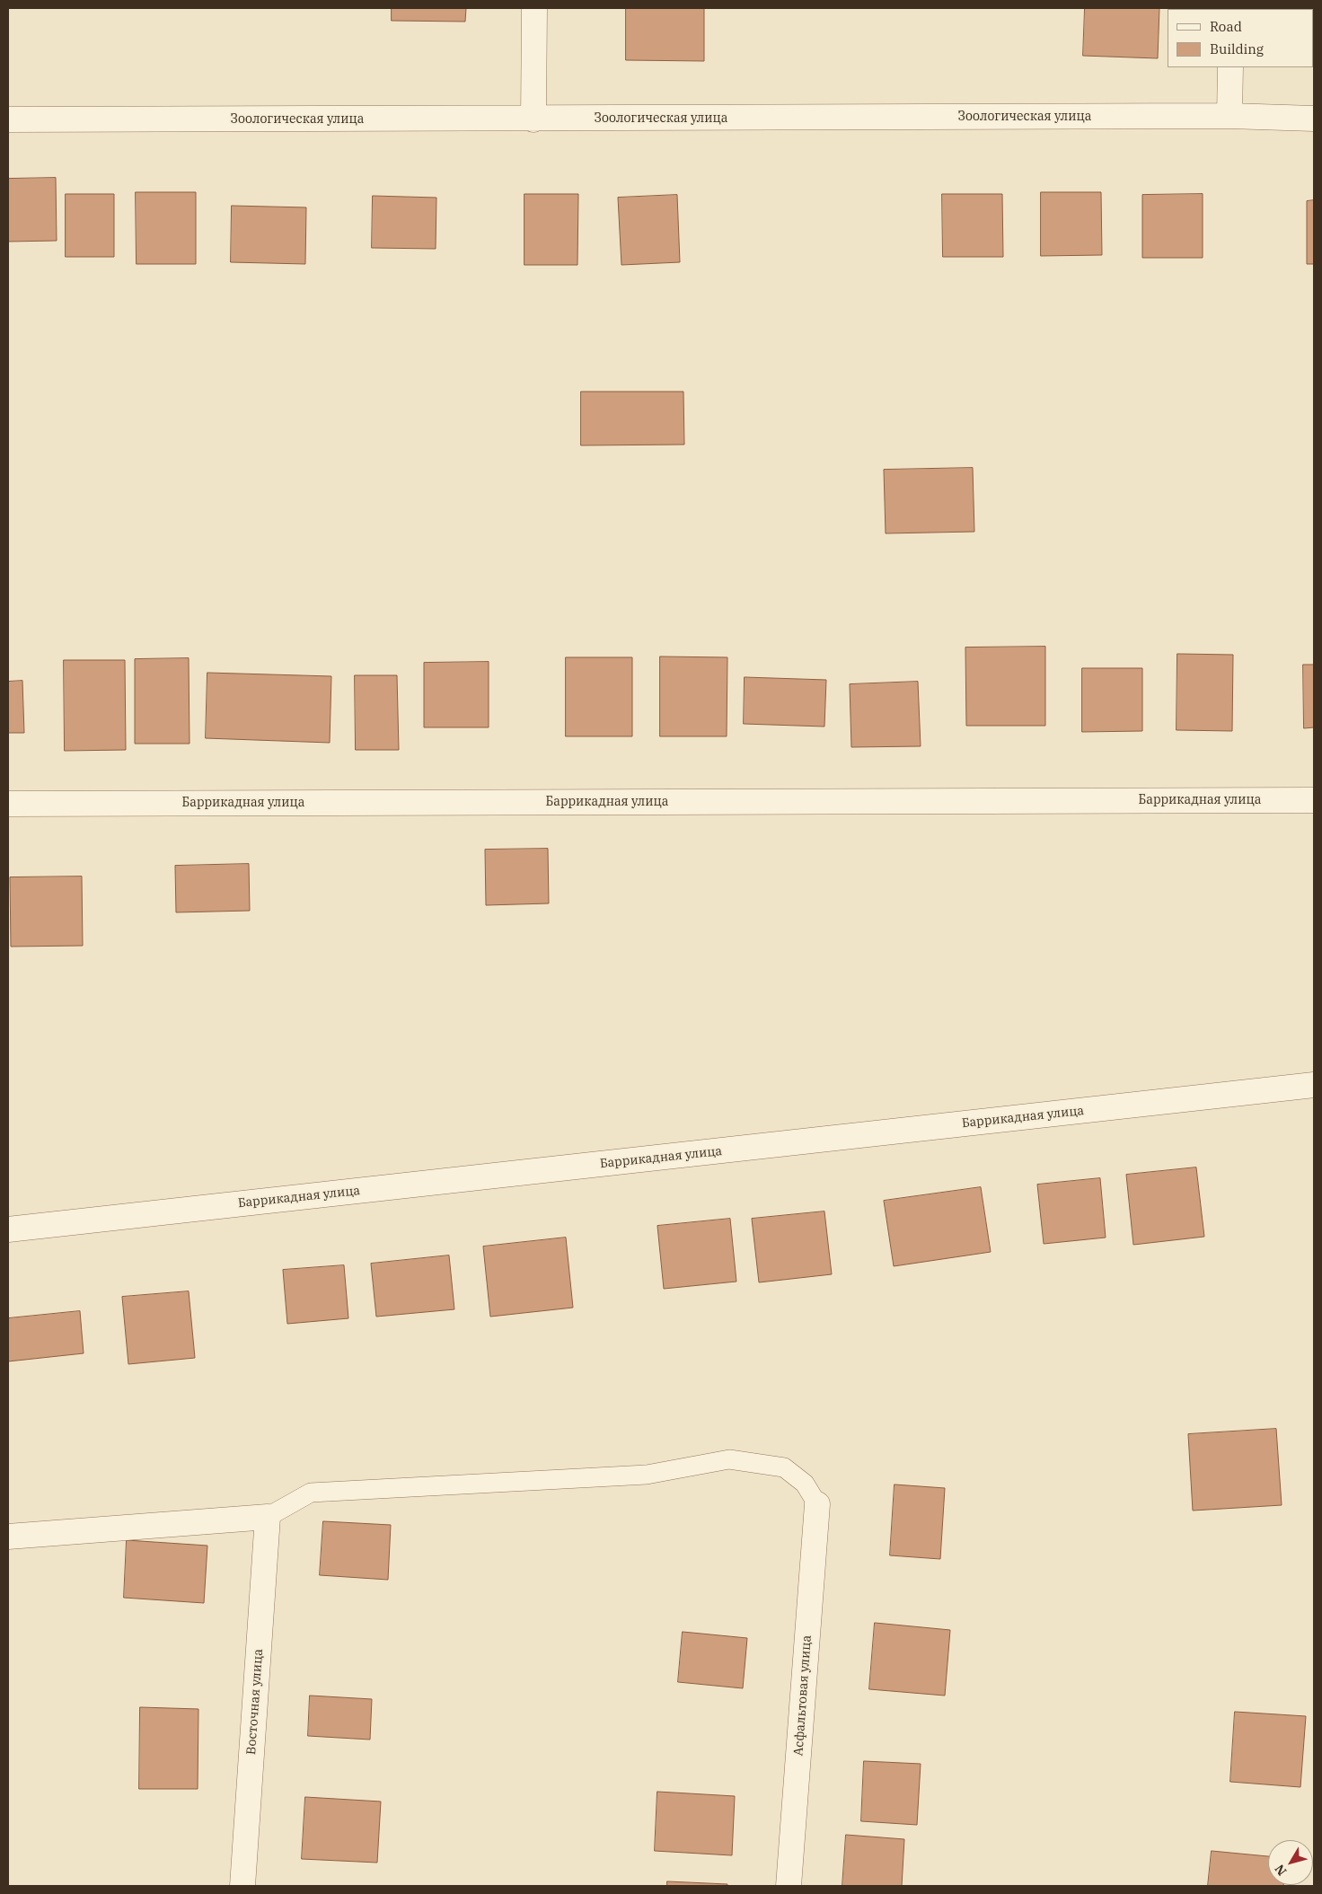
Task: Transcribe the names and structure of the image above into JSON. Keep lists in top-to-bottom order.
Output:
{
  "streets": {
    "street": [
      "Зоологическая улица",
      "Баррикадная улица",
      "Асфальтовая улица",
      "Восточная улица"
    ]
  },
  "legend": ["Road", "Building"],
  "north": "bottom left"
}
